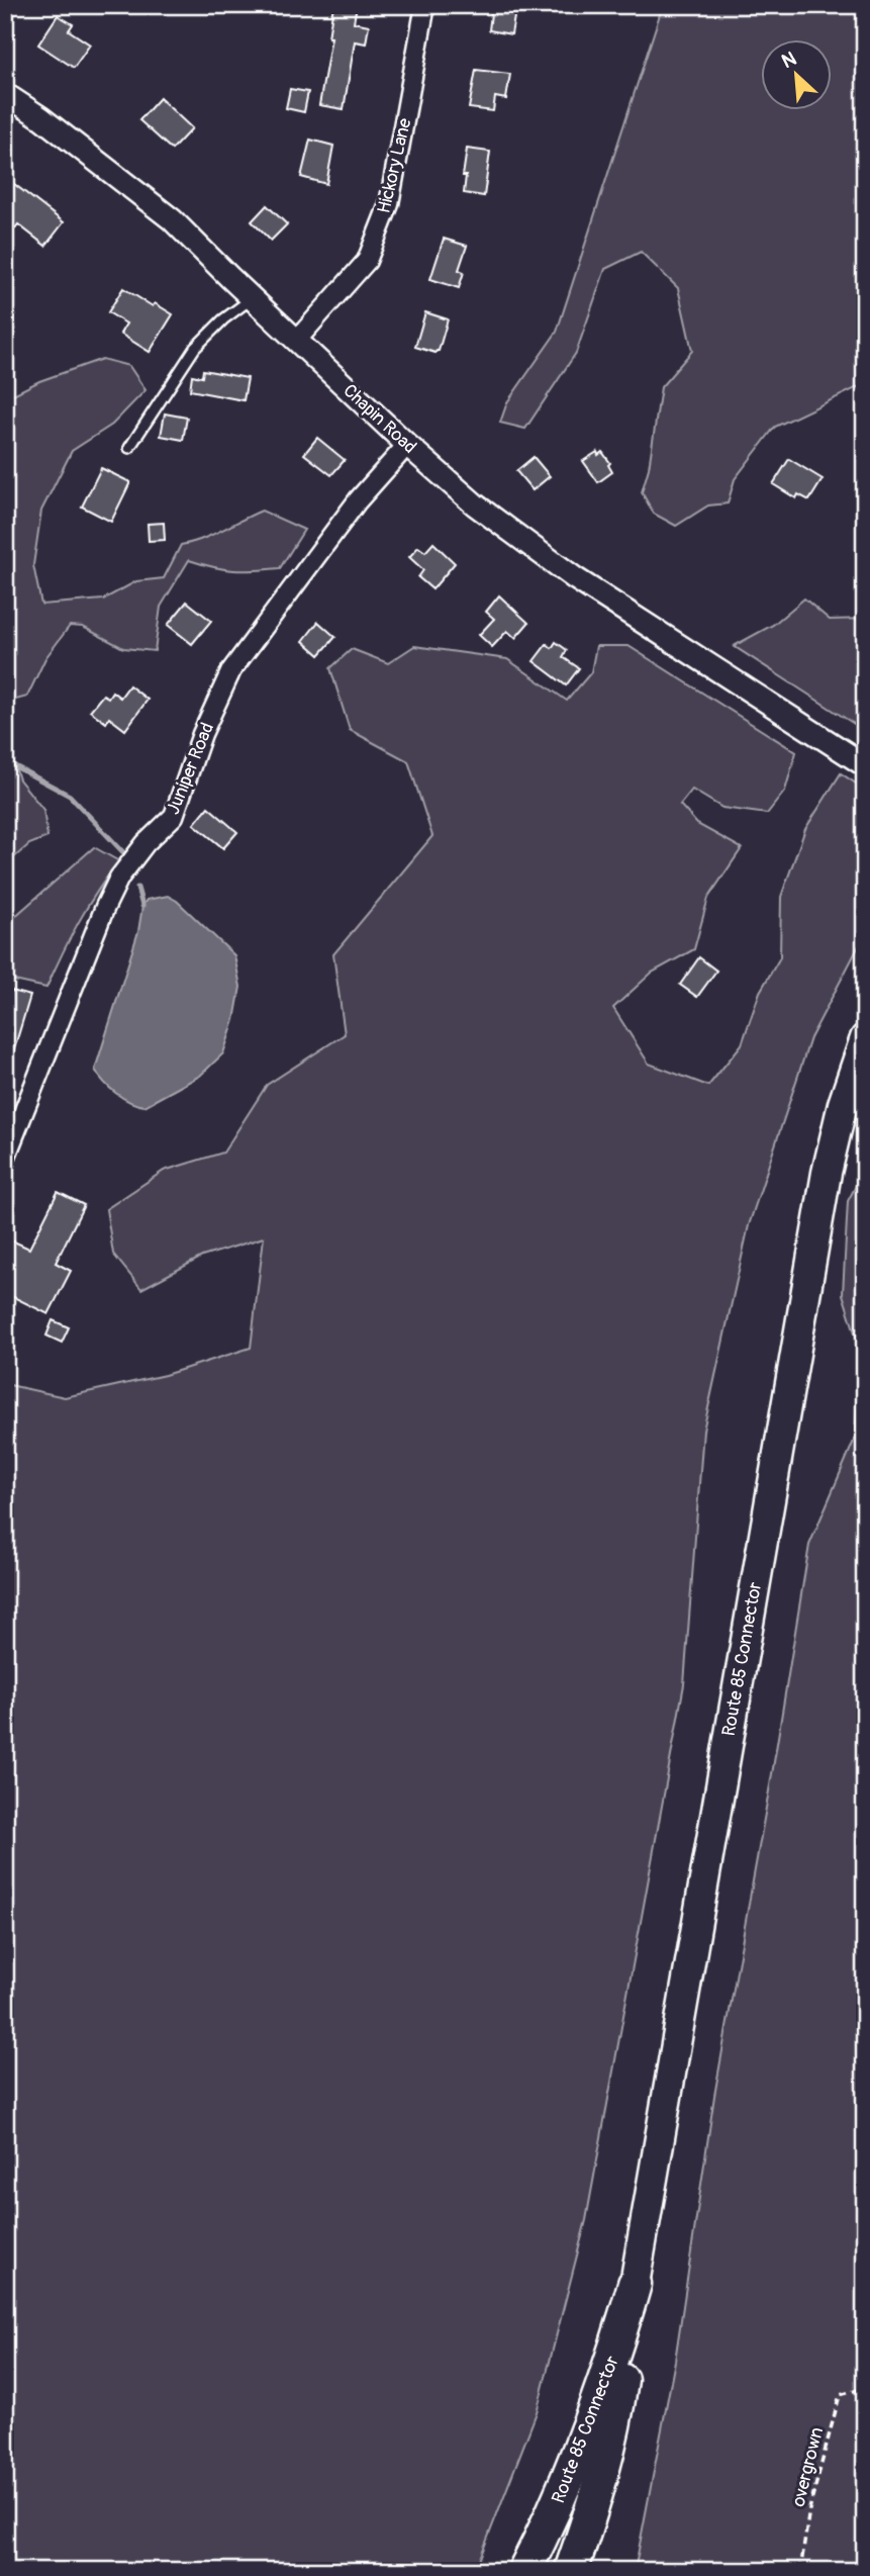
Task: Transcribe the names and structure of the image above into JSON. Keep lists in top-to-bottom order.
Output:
{
  "streets": {
    "highway": ["Route 85 Connector"],
    "street": ["Hickory Lane", "Chapin Road", "Juniper Road"],
    "path": ["overgrown"]
  },
  "crossings": [
    ["Hickory Lane", "Chapin Road"],
    ["Chapin Road", "Juniper Road"]
  ],
  "north": "top left"
}
